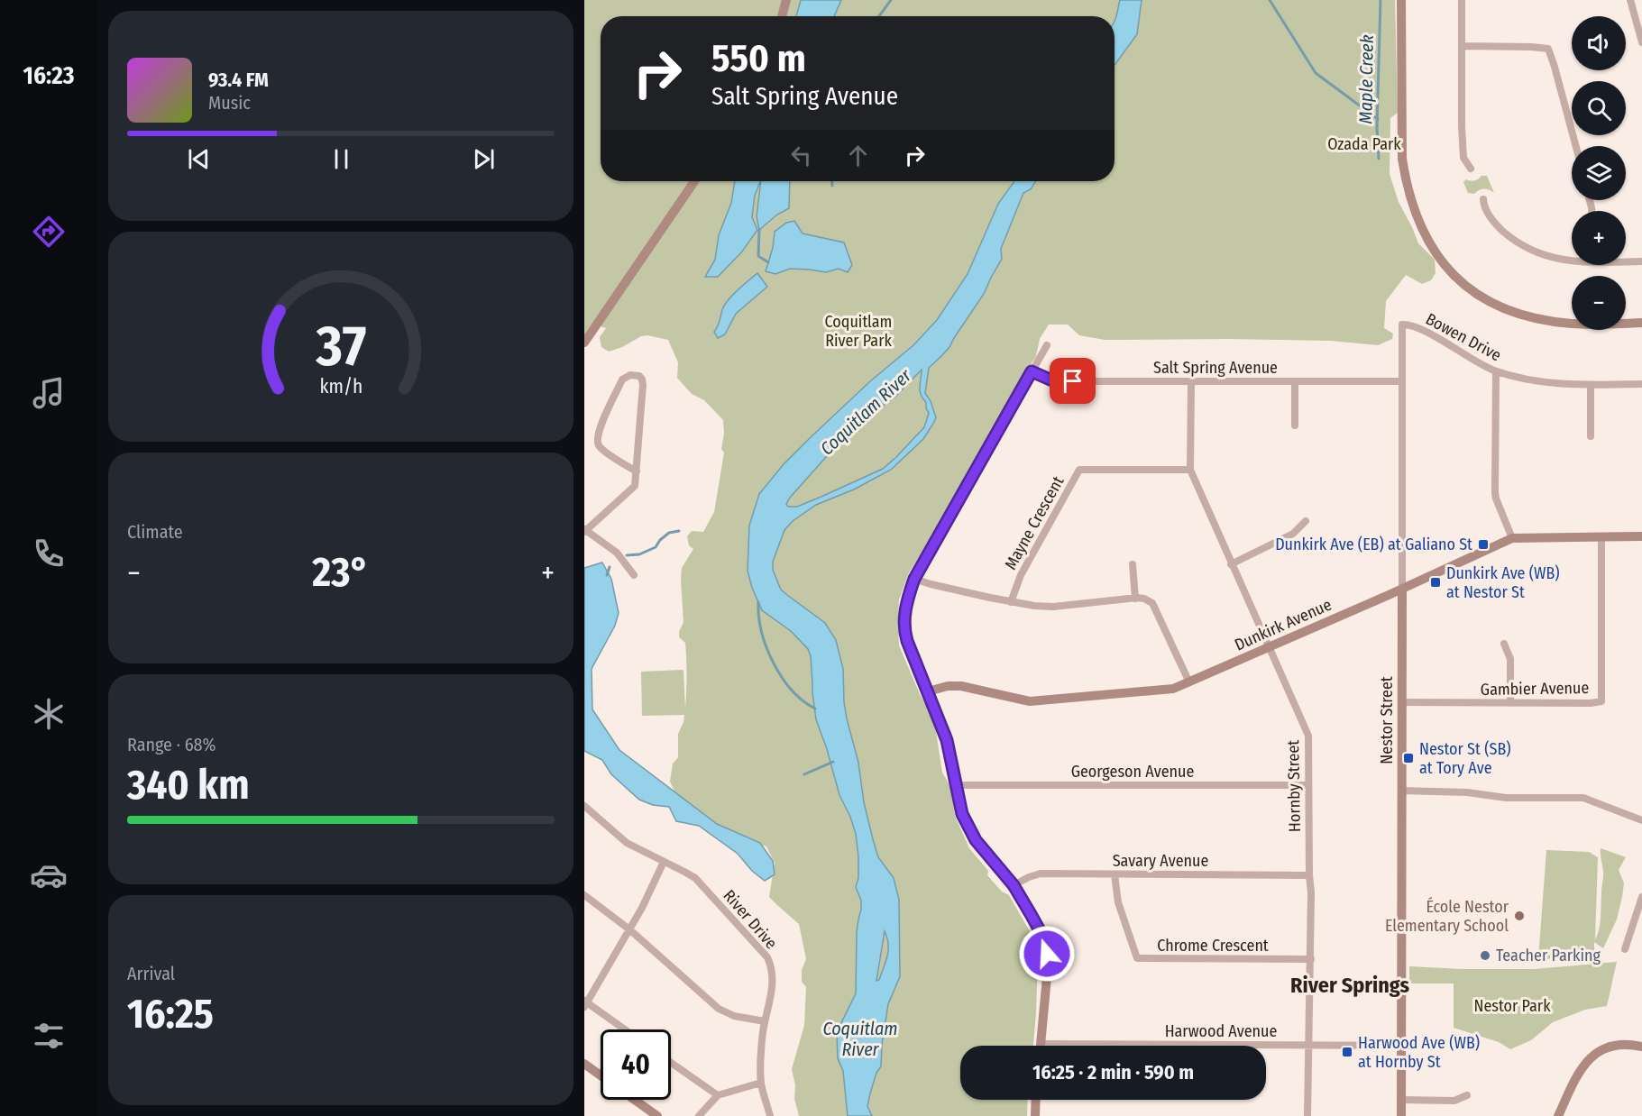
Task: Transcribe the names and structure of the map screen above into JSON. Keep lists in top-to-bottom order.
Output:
{
  "streets": {
    "street": [
      "Bowen Drive",
      "Salt Spring Avenue",
      "Mayne Crescent",
      "Dunkirk Avenue",
      "Gambier Avenue",
      "Nestor Street",
      "Georgeson Avenue",
      "Hornby Street",
      "Savary Avenue",
      "River Drive",
      "Chrome Crescent",
      "Harwood Avenue"
    ]
  },
  "crossings": [
    ["Bowen Drive", "Nestor Street"],
    ["Salt Spring Avenue", "Nestor Street"],
    ["Salt Spring Avenue", "Hornby Street"],
    ["Mayne Crescent", "Hornby Street"],
    ["Dunkirk Avenue", "Gambier Avenue"],
    ["Dunkirk Avenue", "Nestor Street"],
    ["Dunkirk Avenue", "Hornby Street"],
    ["Gambier Avenue", "Nestor Street"],
    ["Nestor Street", "Harwood Avenue"],
    ["Georgeson Avenue", "Hornby Street"],
    ["Hornby Street", "Savary Avenue"],
    ["Hornby Street", "Chrome Crescent"],
    ["Hornby Street", "Harwood Avenue"],
    ["Savary Avenue", "Chrome Crescent"]
  ],
  "districts": ["River Springs"],
  "water": ["Maple Creek", "Coquitlam River"],
  "parks": ["Ozada Park", "Coquitlam River Park", "Nestor Park"],
  "places": {
    "transit": [
      "Dunkirk Ave (EB) at Galiano St",
      "Dunkirk Ave (WB) at Nestor St",
      "Nestor St (SB) at Tory Ave",
      "Harwood Ave (WB) at Hornby St"
    ],
    "other": ["École Nestor Elementary School", "Teacher Parking"]
  },
  "page": {
    "tabs": "16:23",
    "map_buttons": ["+", "−"],
    "turn": ["550 m", "Salt Spring Avenue"],
    "song": ["93.4 FM", "Music"],
    "tile": [
      "Climate",
      ["Range · 68%", "340 km"],
      ["Arrival", "16:25"]
    ],
    "heat": ["−", "23°", "+"],
    "limit": "40",
    "trip": "16:25 · 2 min · 590 m",
    "gauge": ["37", "km/h"]
  }
}
